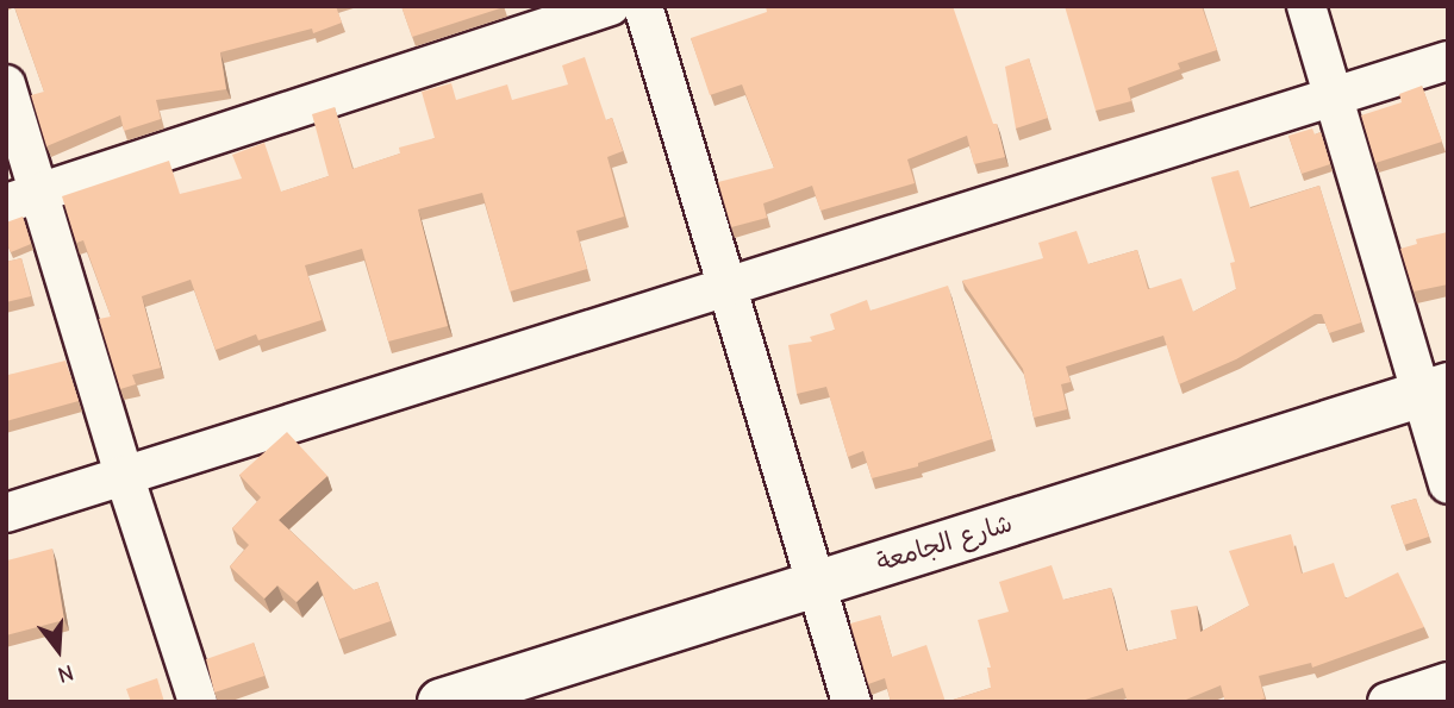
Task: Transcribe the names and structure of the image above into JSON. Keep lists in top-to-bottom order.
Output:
{
  "streets": {
    "street": ["شارع الجامعة"]
  },
  "north": "bottom"
}
